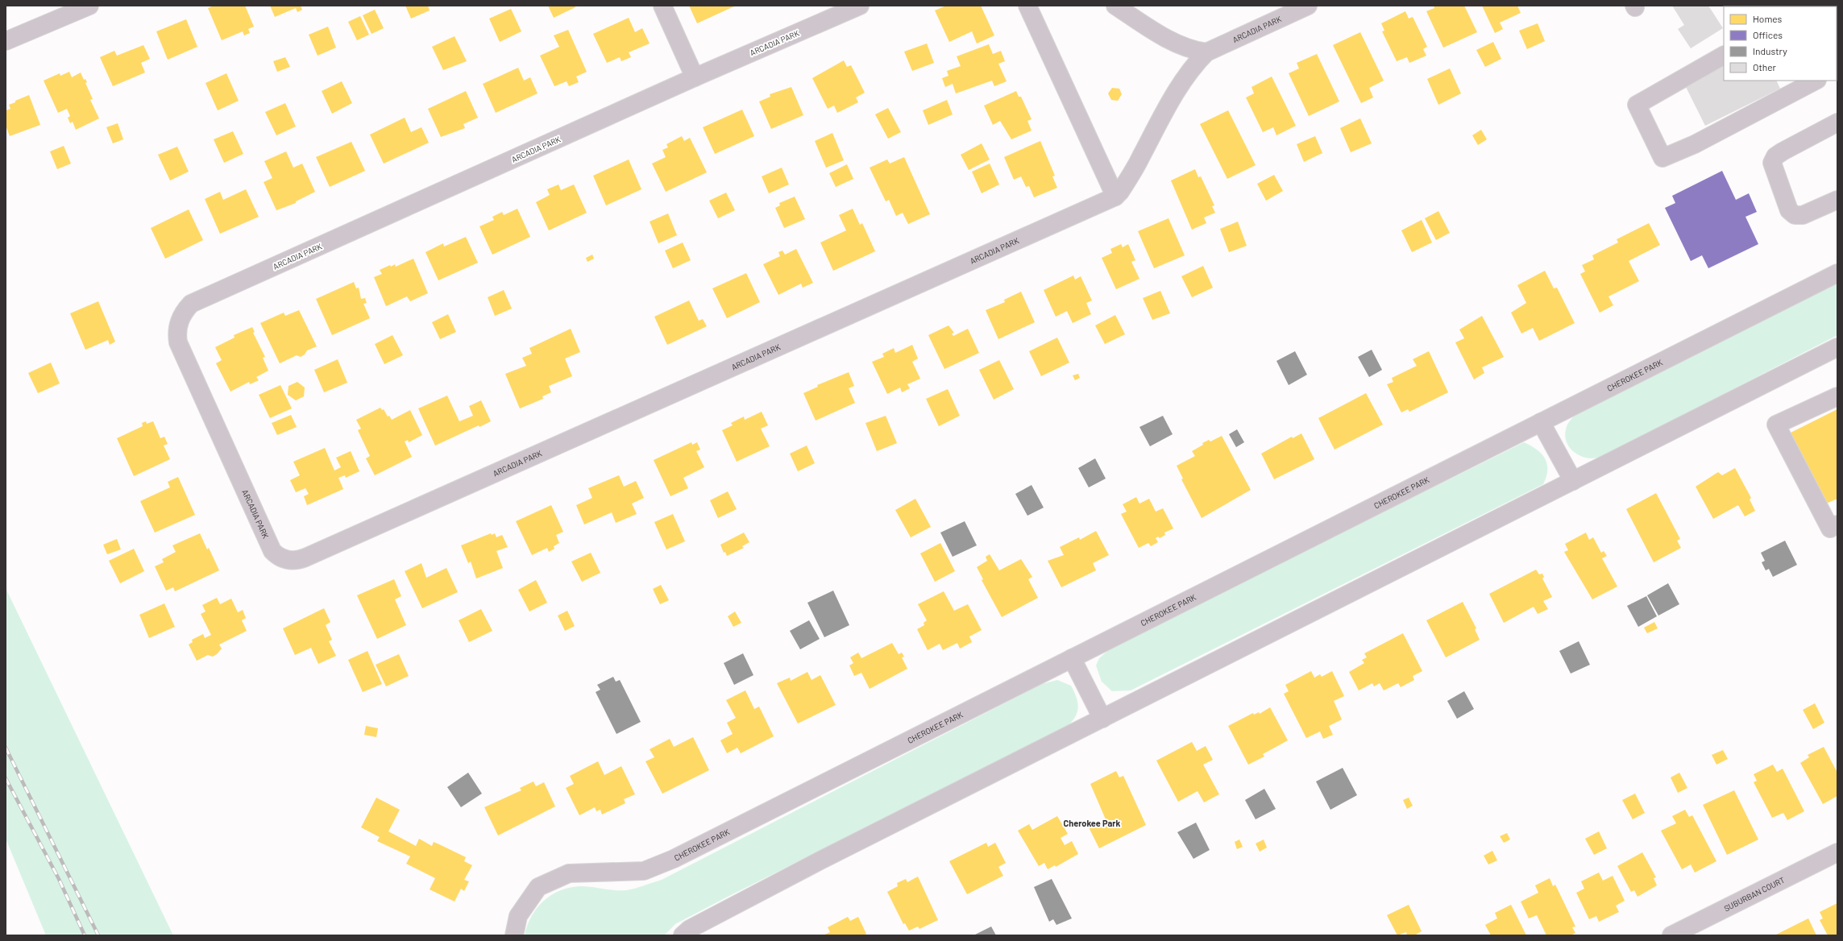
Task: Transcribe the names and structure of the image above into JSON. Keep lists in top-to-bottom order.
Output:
{
  "streets": {
    "street": ["ARCADIA PARK", "CHEROKEE PARK", "SUBURBAN COURT"]
  },
  "districts": ["Cherokee Park"],
  "legend": [
    "Homes",
    "Offices",
    "Industry",
    "Other"
  ]
}
